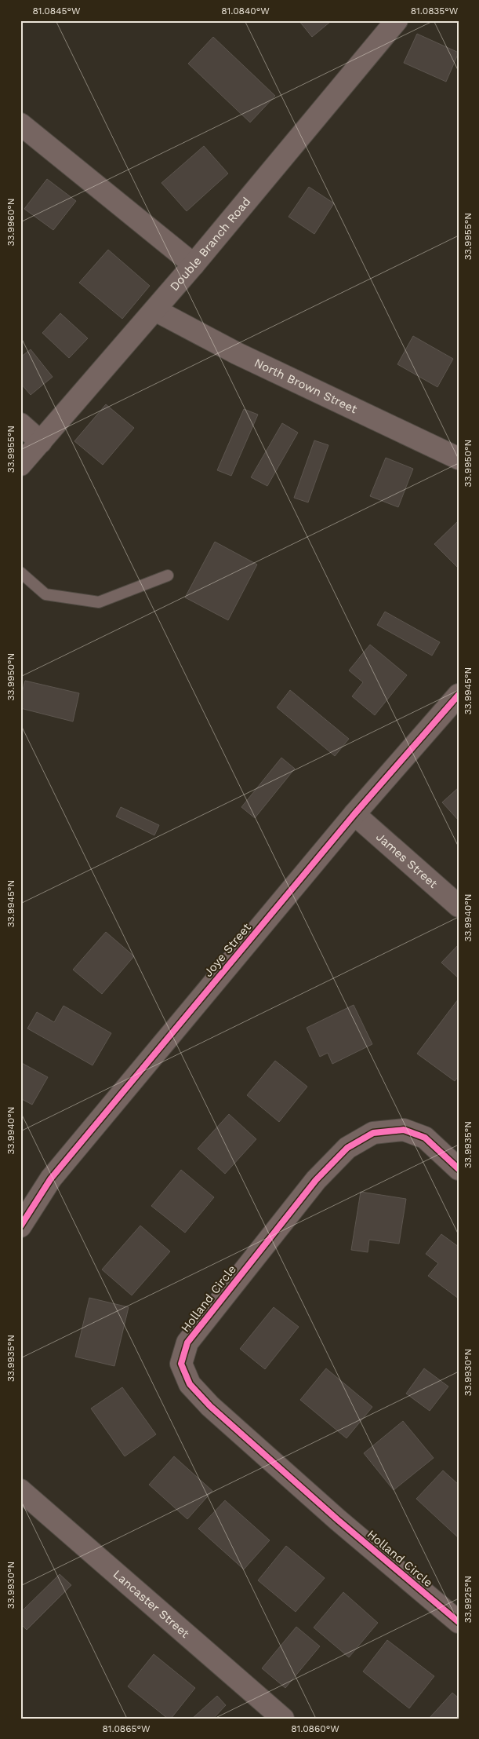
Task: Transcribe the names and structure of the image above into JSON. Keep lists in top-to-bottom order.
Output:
{
  "streets": {
    "street": [
      "Double Branch Road",
      "North Brown Street",
      "James Street",
      "Joye Street",
      "Holland Circle",
      "Lancaster Street"
    ]
  },
  "crossings": [
    ["Double Branch Road", "North Brown Street"],
    ["James Street", "Joye Street"]
  ],
  "coordinates": [
    "81.0845°W",
    "81.0840°W",
    "81.0835°W",
    "33.9960°N",
    "33.9955°N",
    "33.9950°N",
    "33.9945°N",
    "33.9940°N",
    "33.9935°N",
    "33.9930°N",
    "33.9925°N",
    "81.0865°W",
    "81.0860°W"
  ]
}
